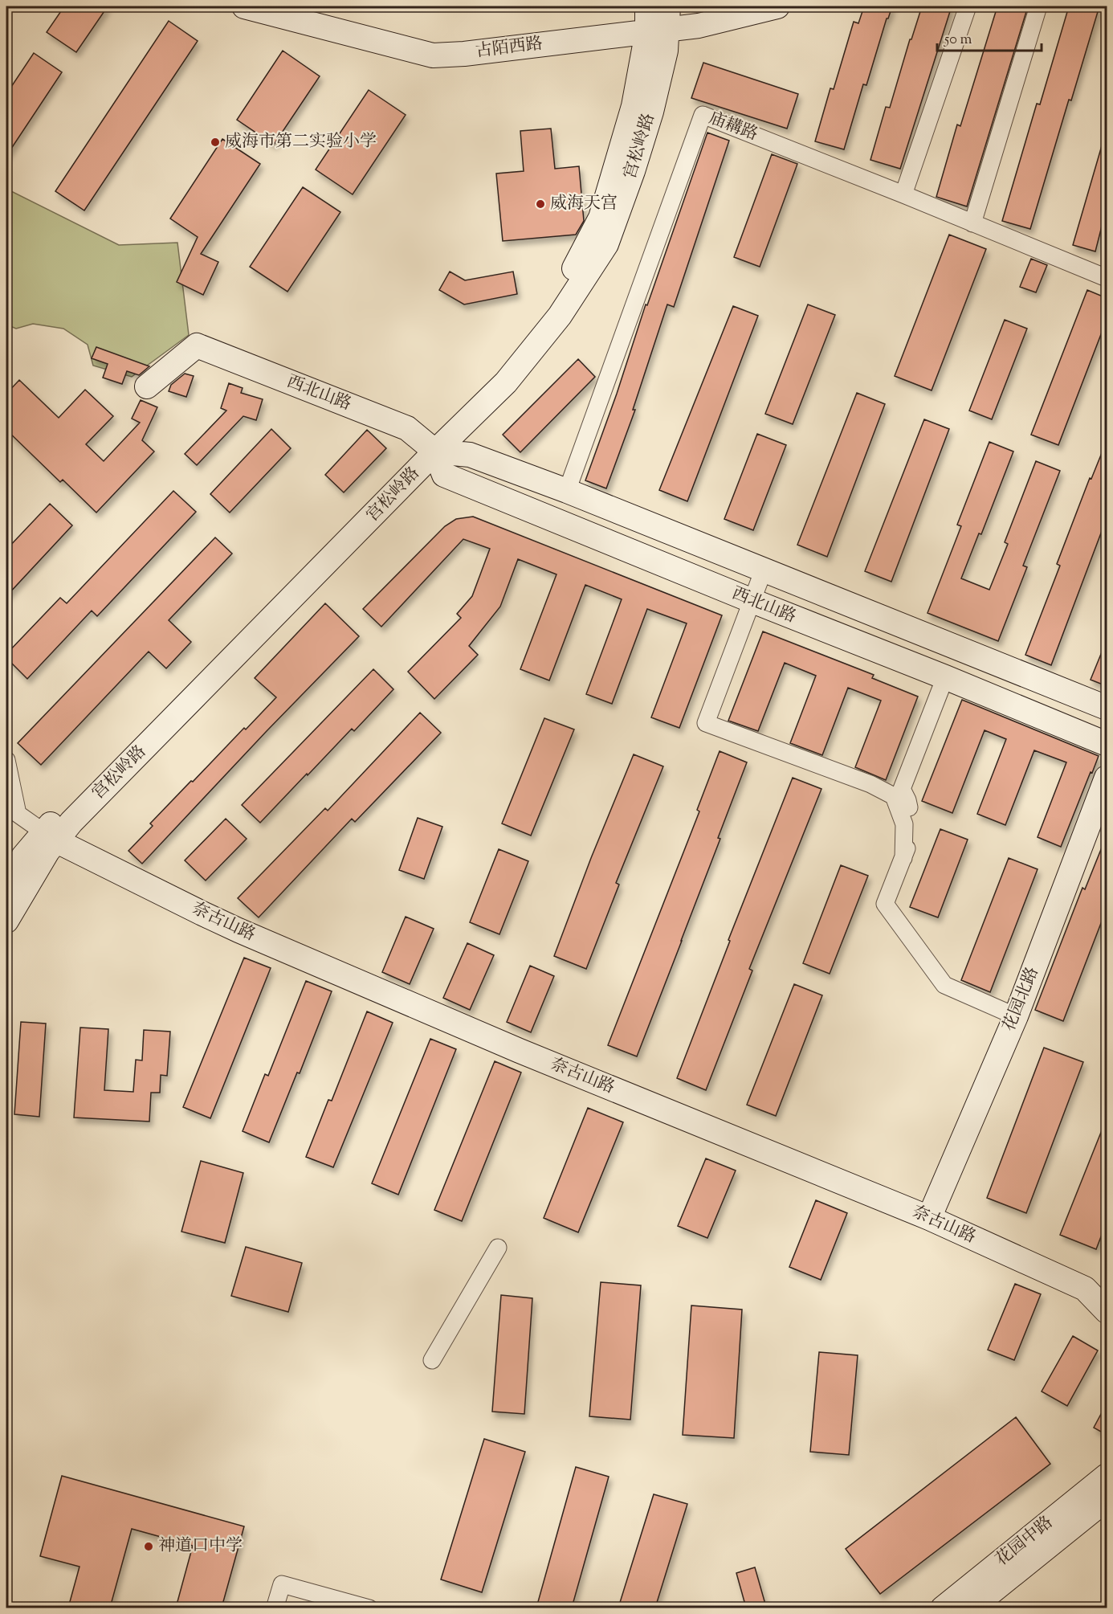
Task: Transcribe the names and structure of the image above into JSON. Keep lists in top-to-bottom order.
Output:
{
  "streets": {
    "main road": [
      "古陌西路",
      "宫松岭路",
      "西北山路",
      "奈古山路",
      "花园北路",
      "花园中路"
    ],
    "street": ["庙耩路"]
  },
  "crossings": [
    ["古陌西路", "宫松岭路"],
    ["庙耩路", "西北山路"],
    ["宫松岭路", "西北山路"],
    ["宫松岭路", "奈古山路"],
    ["奈古山路", "花园北路"]
  ],
  "places": ["威海市第二实验小学", "威海天宫", "神道口中学"],
  "scale_bar": "50 m"
}
